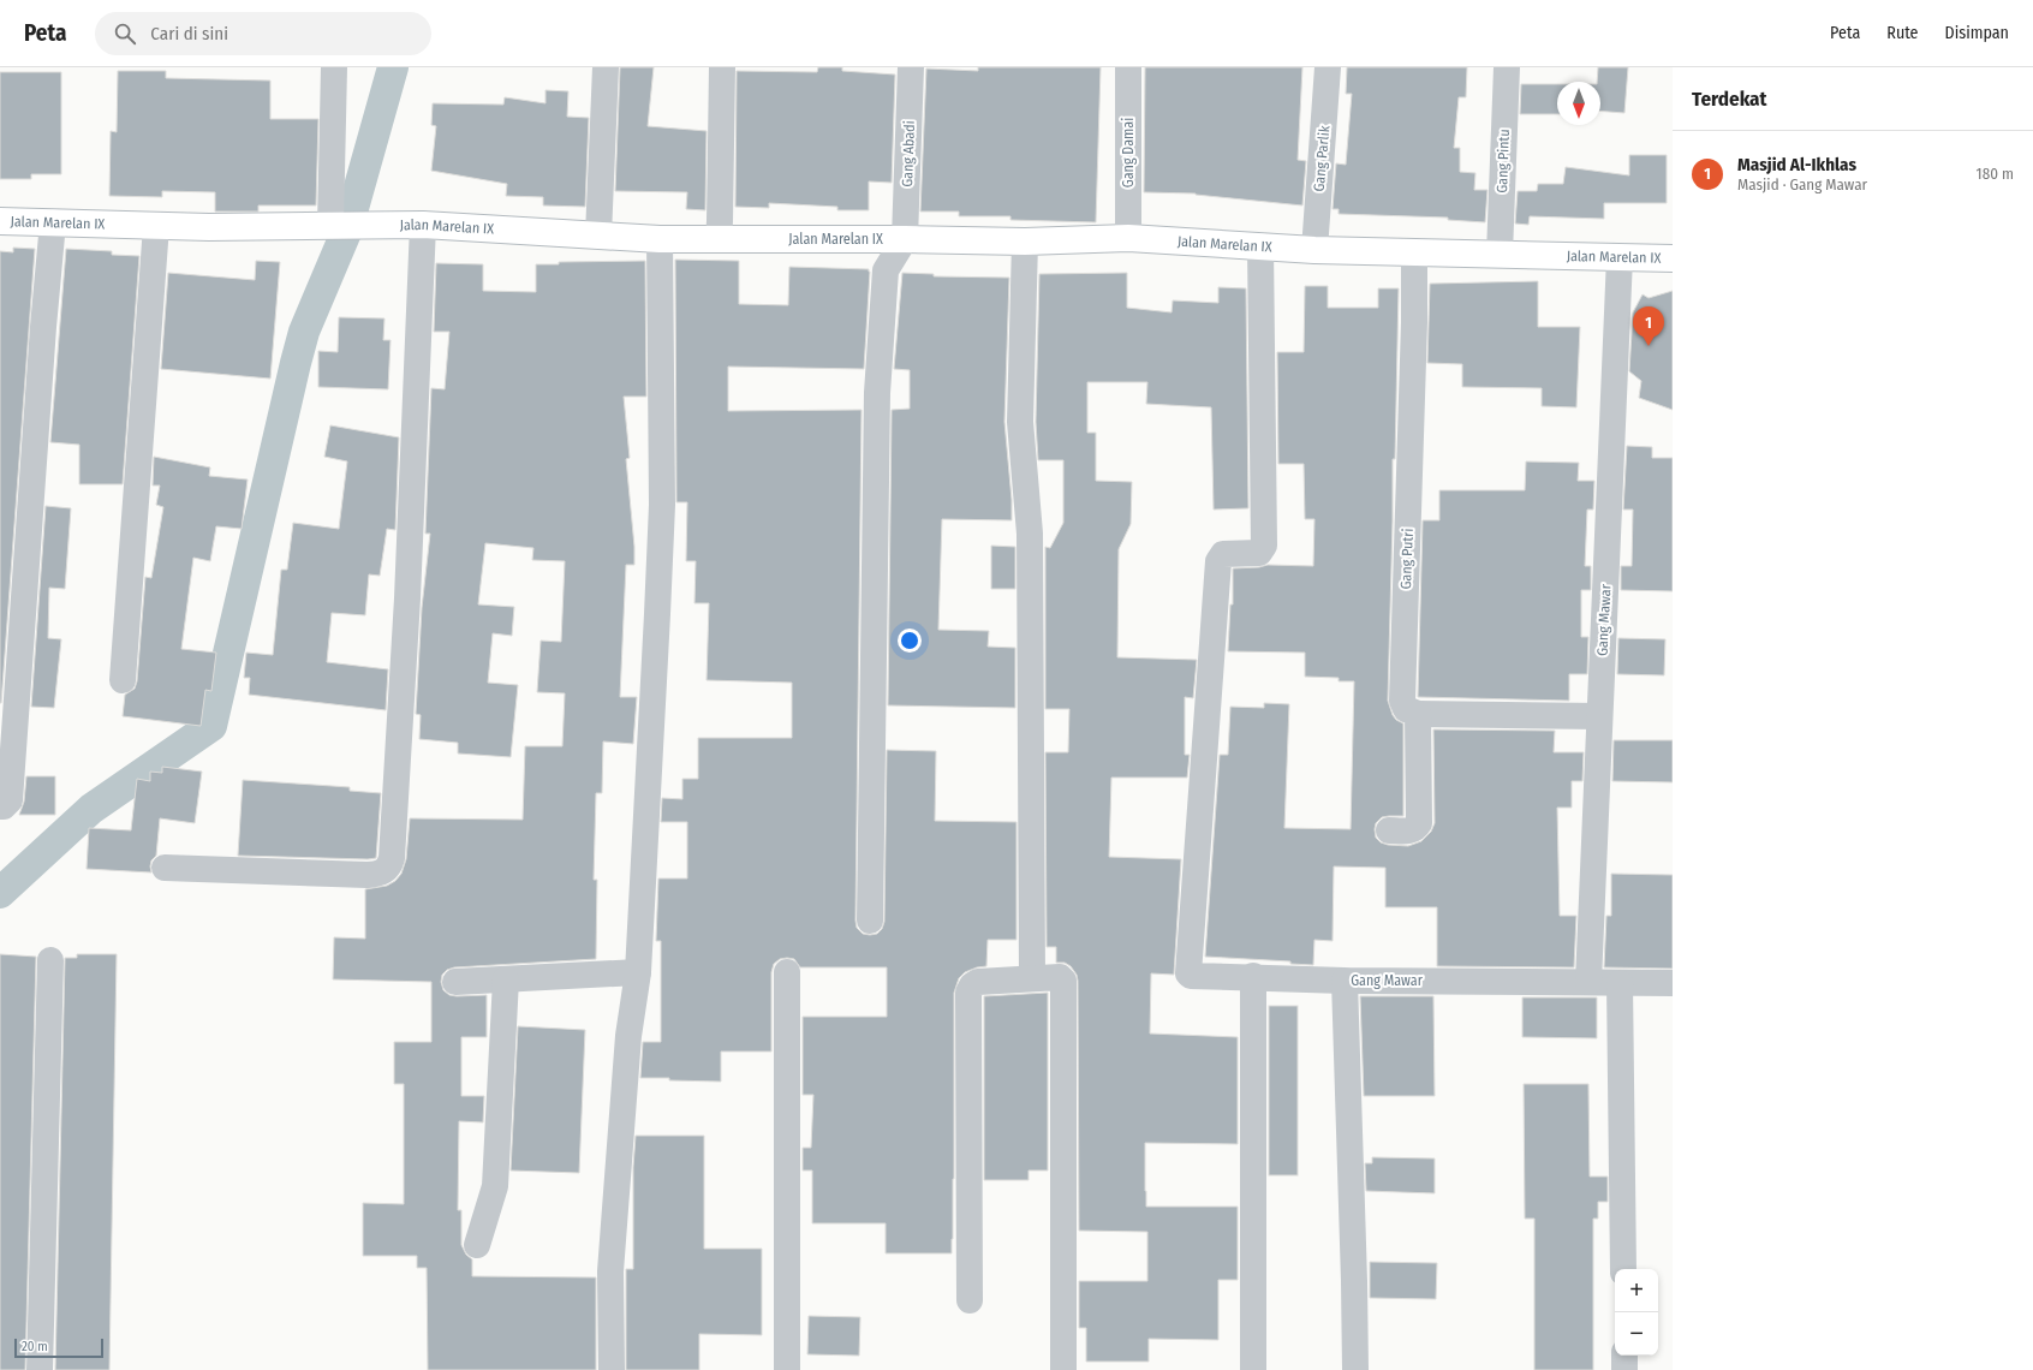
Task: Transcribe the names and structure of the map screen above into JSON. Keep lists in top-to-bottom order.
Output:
{
  "streets": {
    "main road": ["Jalan Marelan IX"],
    "street": [
      "Gang Damai",
      "Gang Abadi",
      "Gang Parlik",
      "Gang Pintu",
      "Gang Putri",
      "Gang Mawar"
    ]
  },
  "crossings": [
    ["Gang Damai", "Jalan Marelan IX"],
    ["Gang Abadi", "Jalan Marelan IX"],
    ["Gang Parlik", "Jalan Marelan IX"],
    ["Gang Pintu", "Jalan Marelan IX"],
    ["Jalan Marelan IX", "Gang Putri"],
    ["Jalan Marelan IX", "Gang Mawar"]
  ],
  "scale_bar": "20 m",
  "north": "bottom",
  "page": {
    "header": "Peta",
    "search": "Cari di sini",
    "nav": ["Peta", "Rute", "Disimpan"],
    "heading": "Terdekat",
    "list": [
      {
        "mark": "1",
        "name": "Masjid Al-Ikhlas",
        "note": "Masjid · Gang Mawar",
        "value": "180 m"
      }
    ],
    "pins": "1",
    "map_buttons": ["+", "−"],
    "scale": "20 m"
  }
}
